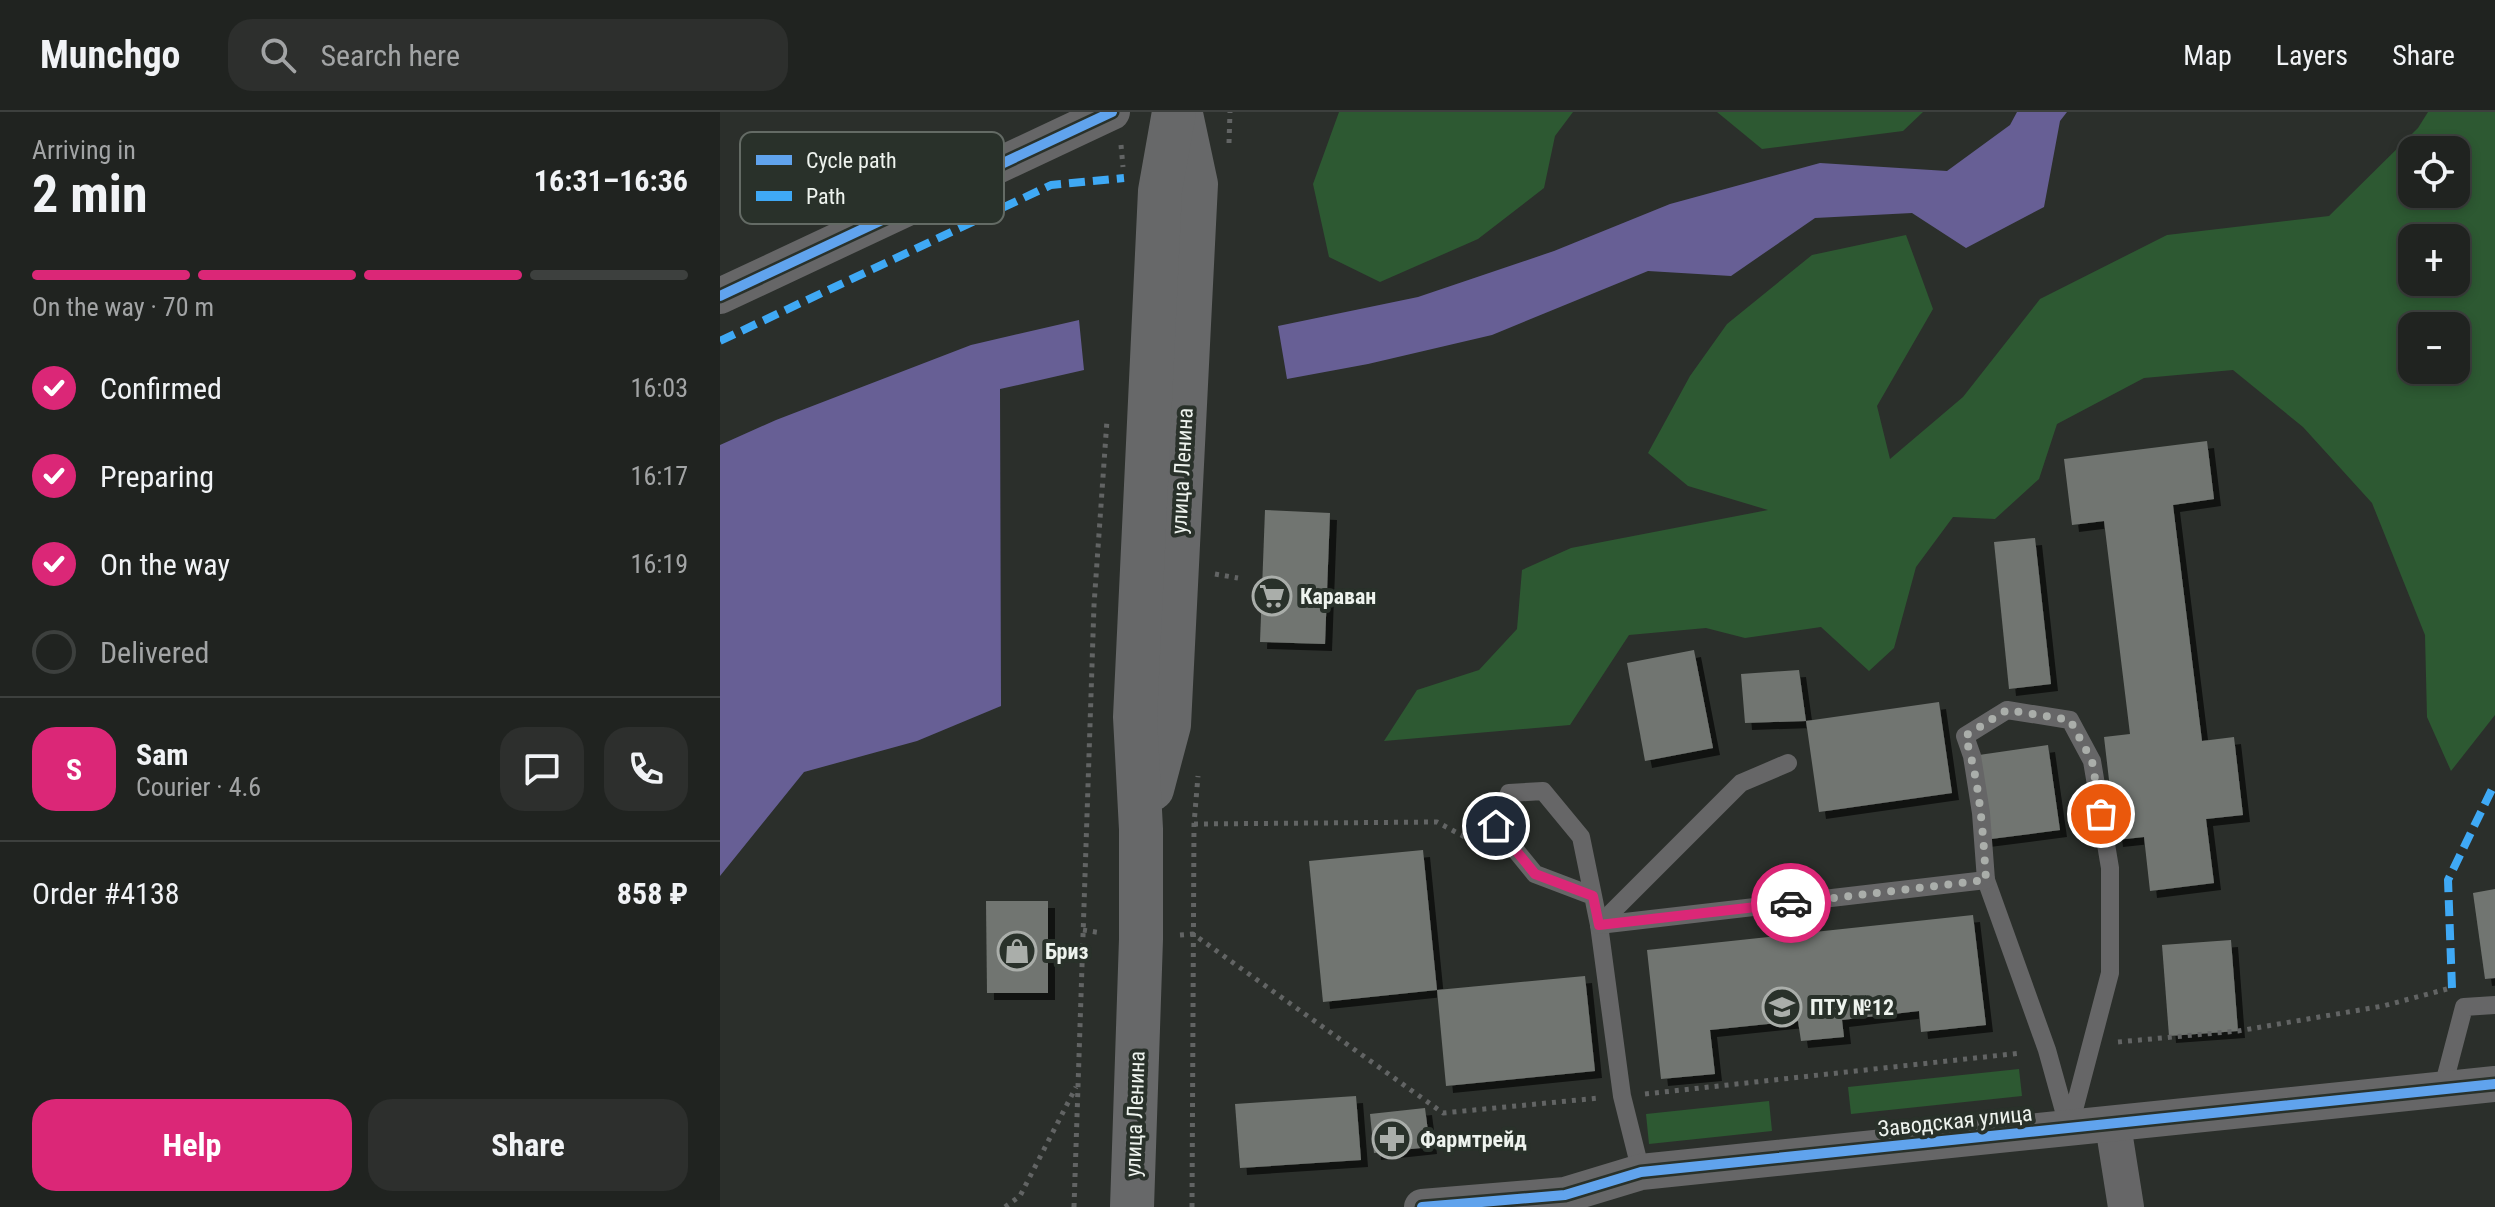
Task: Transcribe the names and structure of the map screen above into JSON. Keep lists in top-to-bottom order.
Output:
{
  "streets": {
    "main road": ["улица Ленина"],
    "street": ["Заводская улица"]
  },
  "places": {
    "supermarket": ["Караван"],
    "shop": ["Бриз"],
    "school or university": ["ПТУ №12"],
    "pharmacy": ["Фармтрейд"]
  },
  "legend": ["Cycle path", "Path"],
  "page": {
    "header": "Munchgo",
    "search": "Search here",
    "nav": ["Map", "Layers", "Share"],
    "heading": ["2 min", "Arriving in", "16:31–16:36"],
    "panel": [
      "Sam",
      "Courier · 4.6",
      "Order #4138",
      "858 ₽"
    ],
    "map_buttons": ["+", "−"],
    "bar": "On the way · 70 m",
    "list": [
      ["Confirmed", "16:03"],
      ["Preparing", "16:17"],
      ["On the way", "16:19"],
      "Delivered"
    ],
    "round": "S",
    "buttons": ["Help", "Share"]
  }
}
